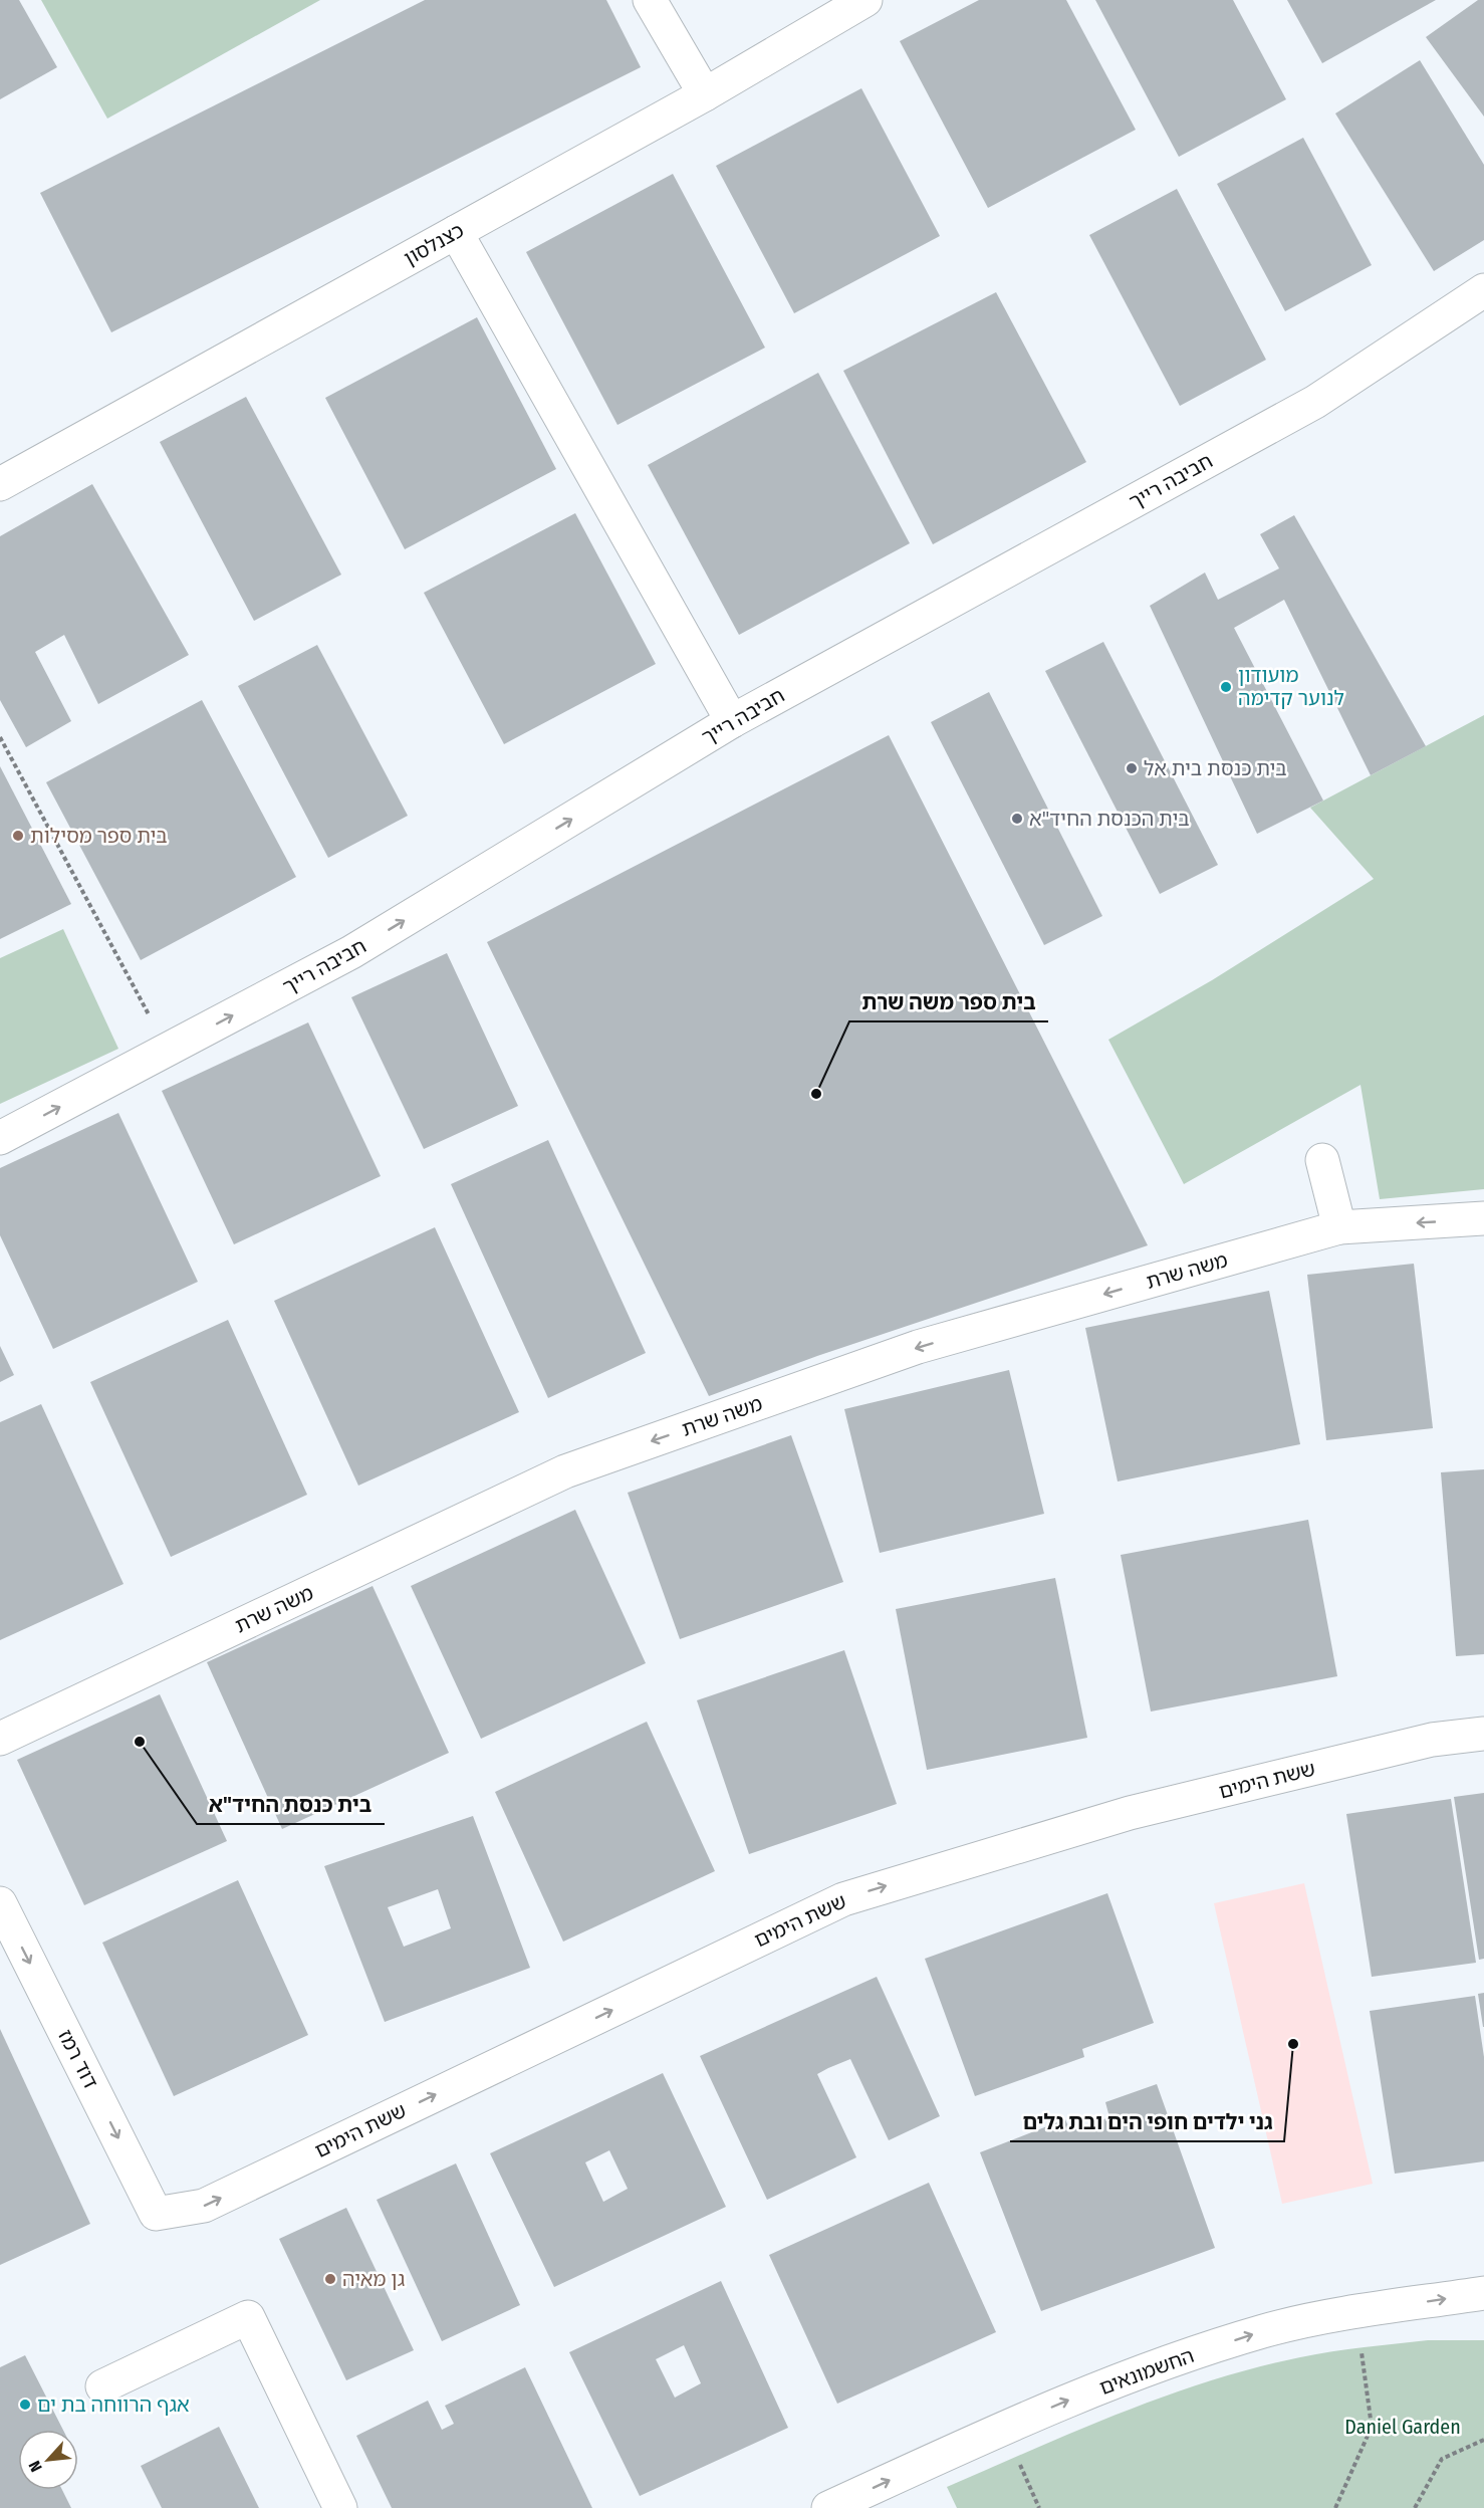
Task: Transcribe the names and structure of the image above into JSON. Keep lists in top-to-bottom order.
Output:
{
  "streets": {
    "street": [
      "כצנלסון",
      "חביבה רייך",
      "משה שרת",
      "ששת הימים",
      "דוד רמז",
      "החשמונאים"
    ]
  },
  "crossings": [
    ["ששת הימים", "דוד רמז"]
  ],
  "one_way": [
    "חביבה רייך",
    "משה שרת",
    "ששת הימים",
    "דוד רמז",
    "החשמונאים"
  ],
  "parks": ["Daniel Garden"],
  "places": [
    "מועודון לנוער קדימה",
    "בית כנסת בית אל",
    "בית הכנסת החיד\"א",
    "בית ספר מסילות",
    "בית ספר משה שרת",
    "בית כנסת החיד\"א",
    "גני ילדים חופי הים ובת גלים",
    "גן מאיה",
    "אגף הרווחה בת ים"
  ],
  "north": "bottom left"
}
